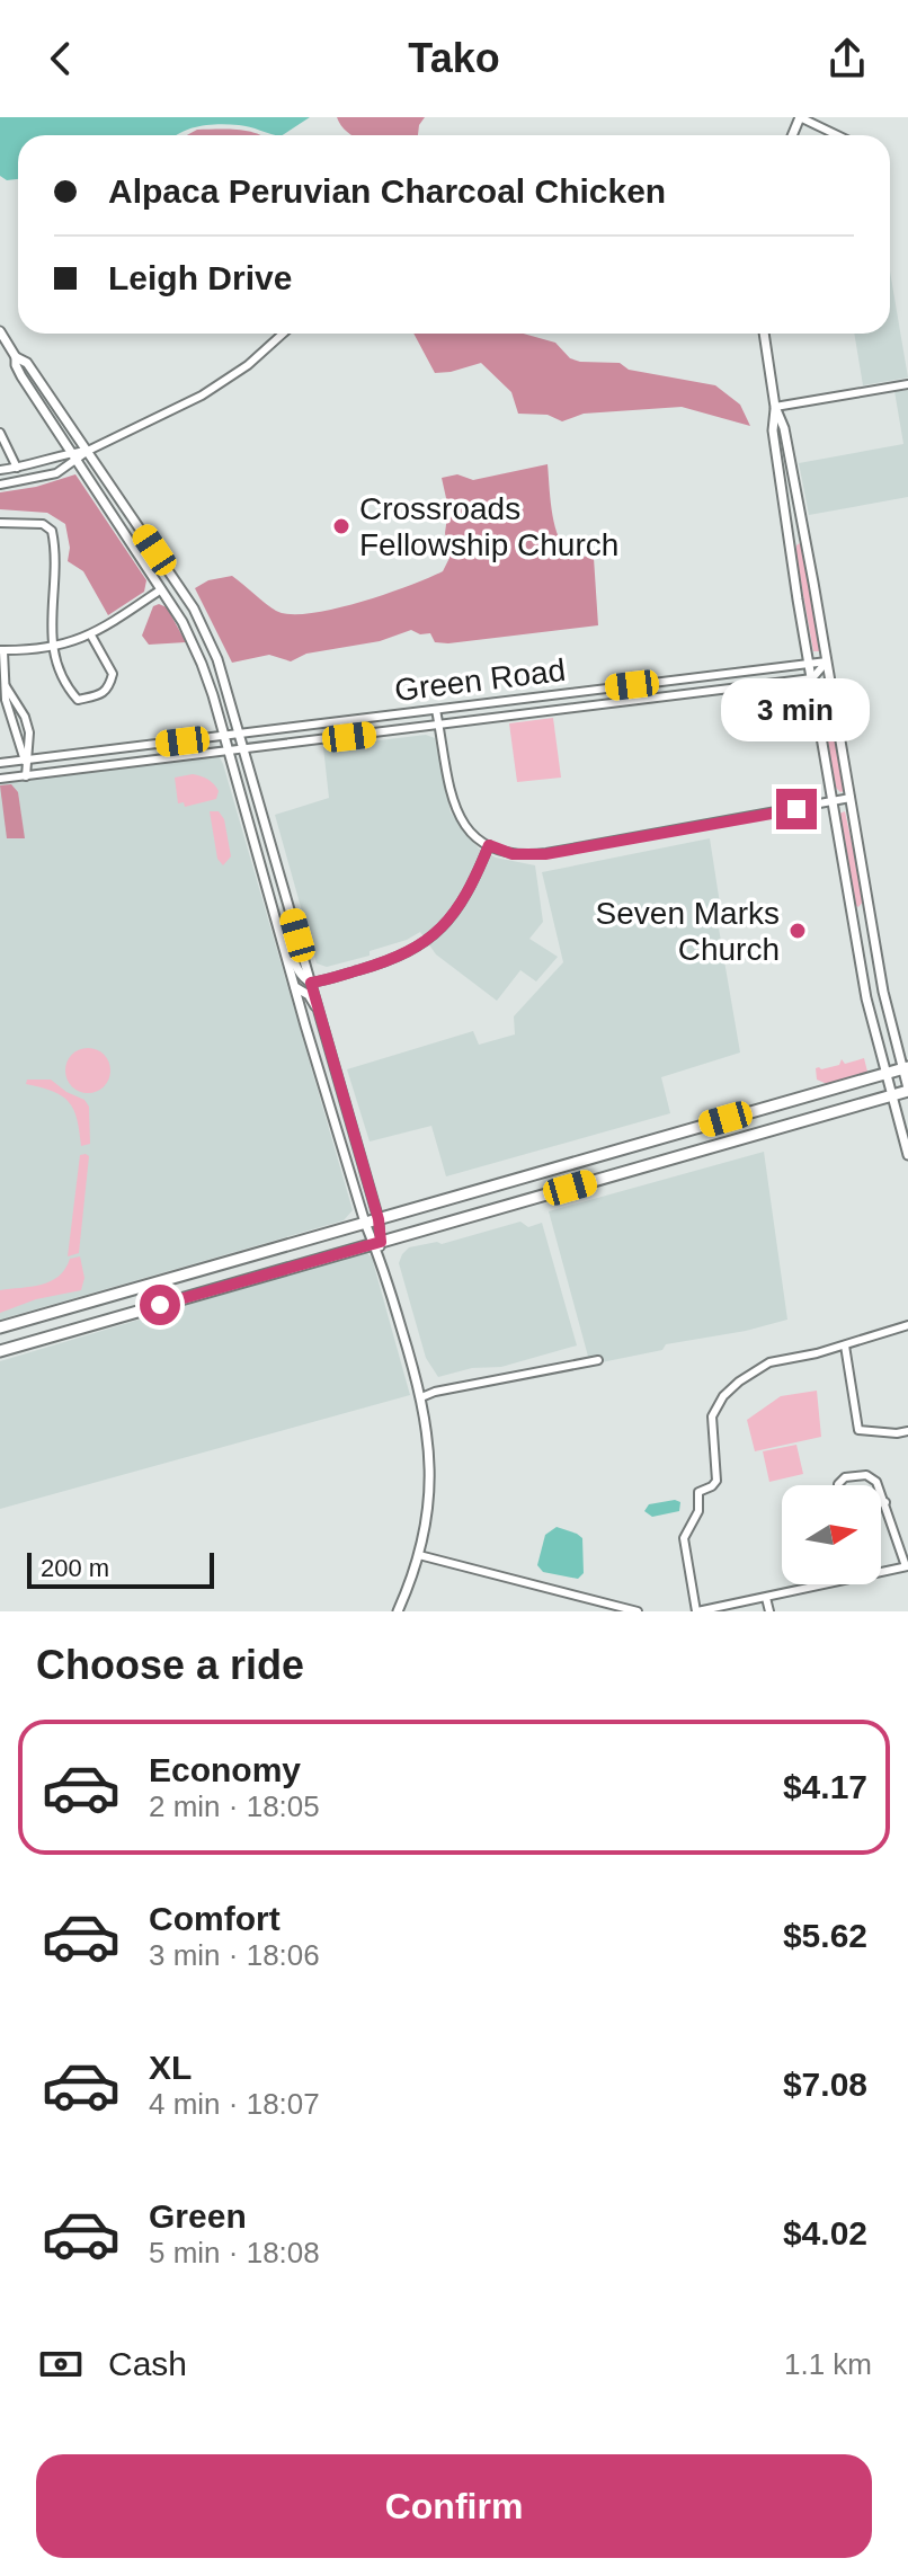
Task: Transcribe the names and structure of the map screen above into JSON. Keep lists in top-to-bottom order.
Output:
{
  "streets": {
    "street": ["Green Road"]
  },
  "places": ["Crossroads Fellowship Church", "Seven Marks Church"],
  "scale_bar": "200 m",
  "north": "right",
  "page": {
    "header": "Tako",
    "banner": ["Alpaca Peruvian Charcoal Chicken", "Leigh Drive"],
    "bubble": "3 min",
    "scale": "200 m",
    "heading": "Choose a ride",
    "list": [
      {
        "name": "Economy",
        "note": "2 min · 18:05",
        "value": "$4.17"
      },
      {
        "name": "Comfort",
        "note": "3 min · 18:06",
        "value": "$5.62"
      },
      {
        "name": "XL",
        "note": "4 min · 18:07",
        "value": "$7.08"
      },
      {
        "name": "Green",
        "note": "5 min · 18:08",
        "value": "$4.02"
      }
    ],
    "pay": ["Cash", "1.1 km"],
    "buttons": "Confirm"
  }
}
